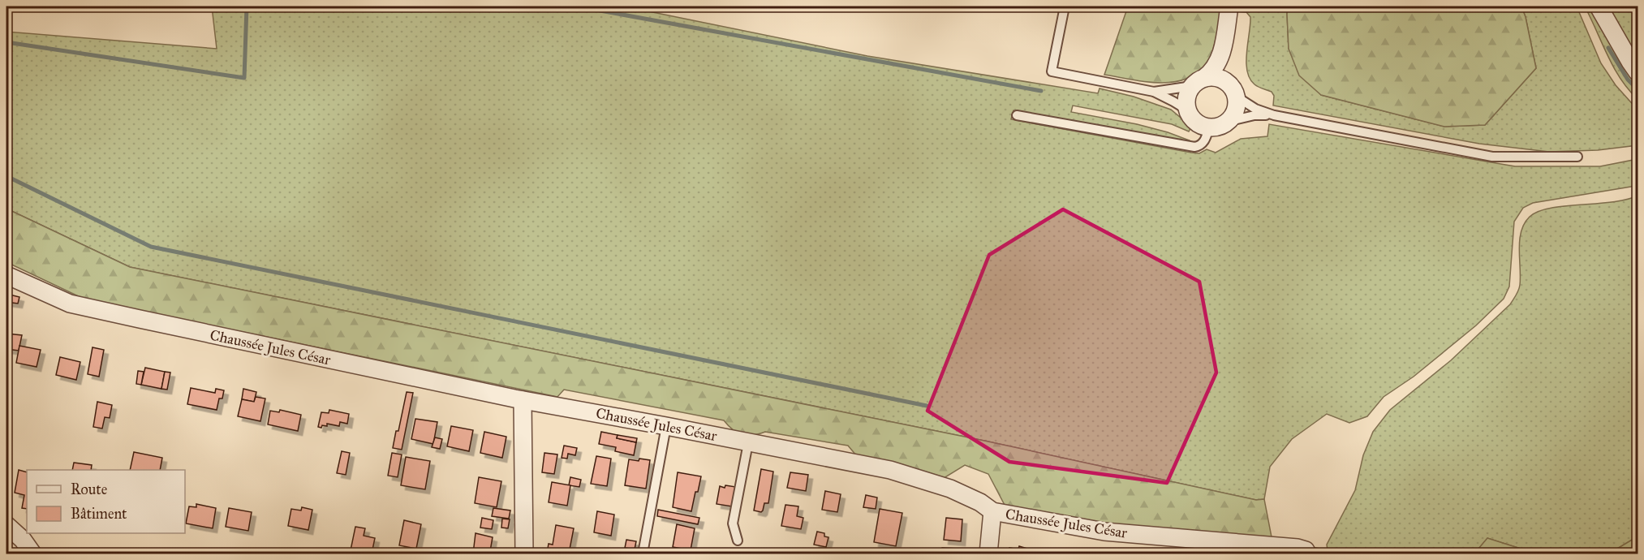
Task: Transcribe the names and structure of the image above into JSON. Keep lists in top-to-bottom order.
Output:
{
  "streets": {
    "street": ["Chaussée Jules César"]
  },
  "legend": ["Route", "Bâtiment"]
}
